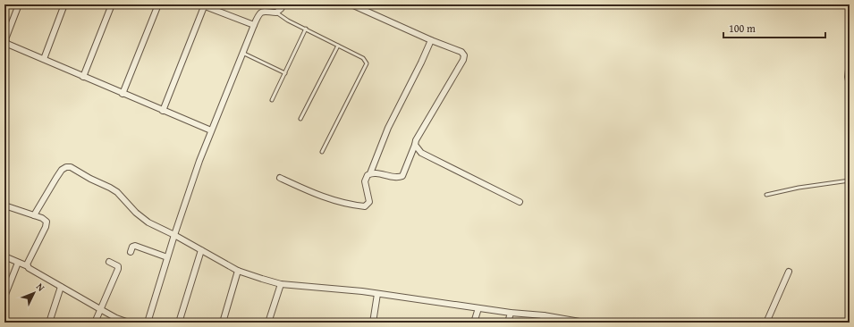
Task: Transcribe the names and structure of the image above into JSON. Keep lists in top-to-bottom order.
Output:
{
  "scale_bar": "100 m",
  "north": "top right"
}
